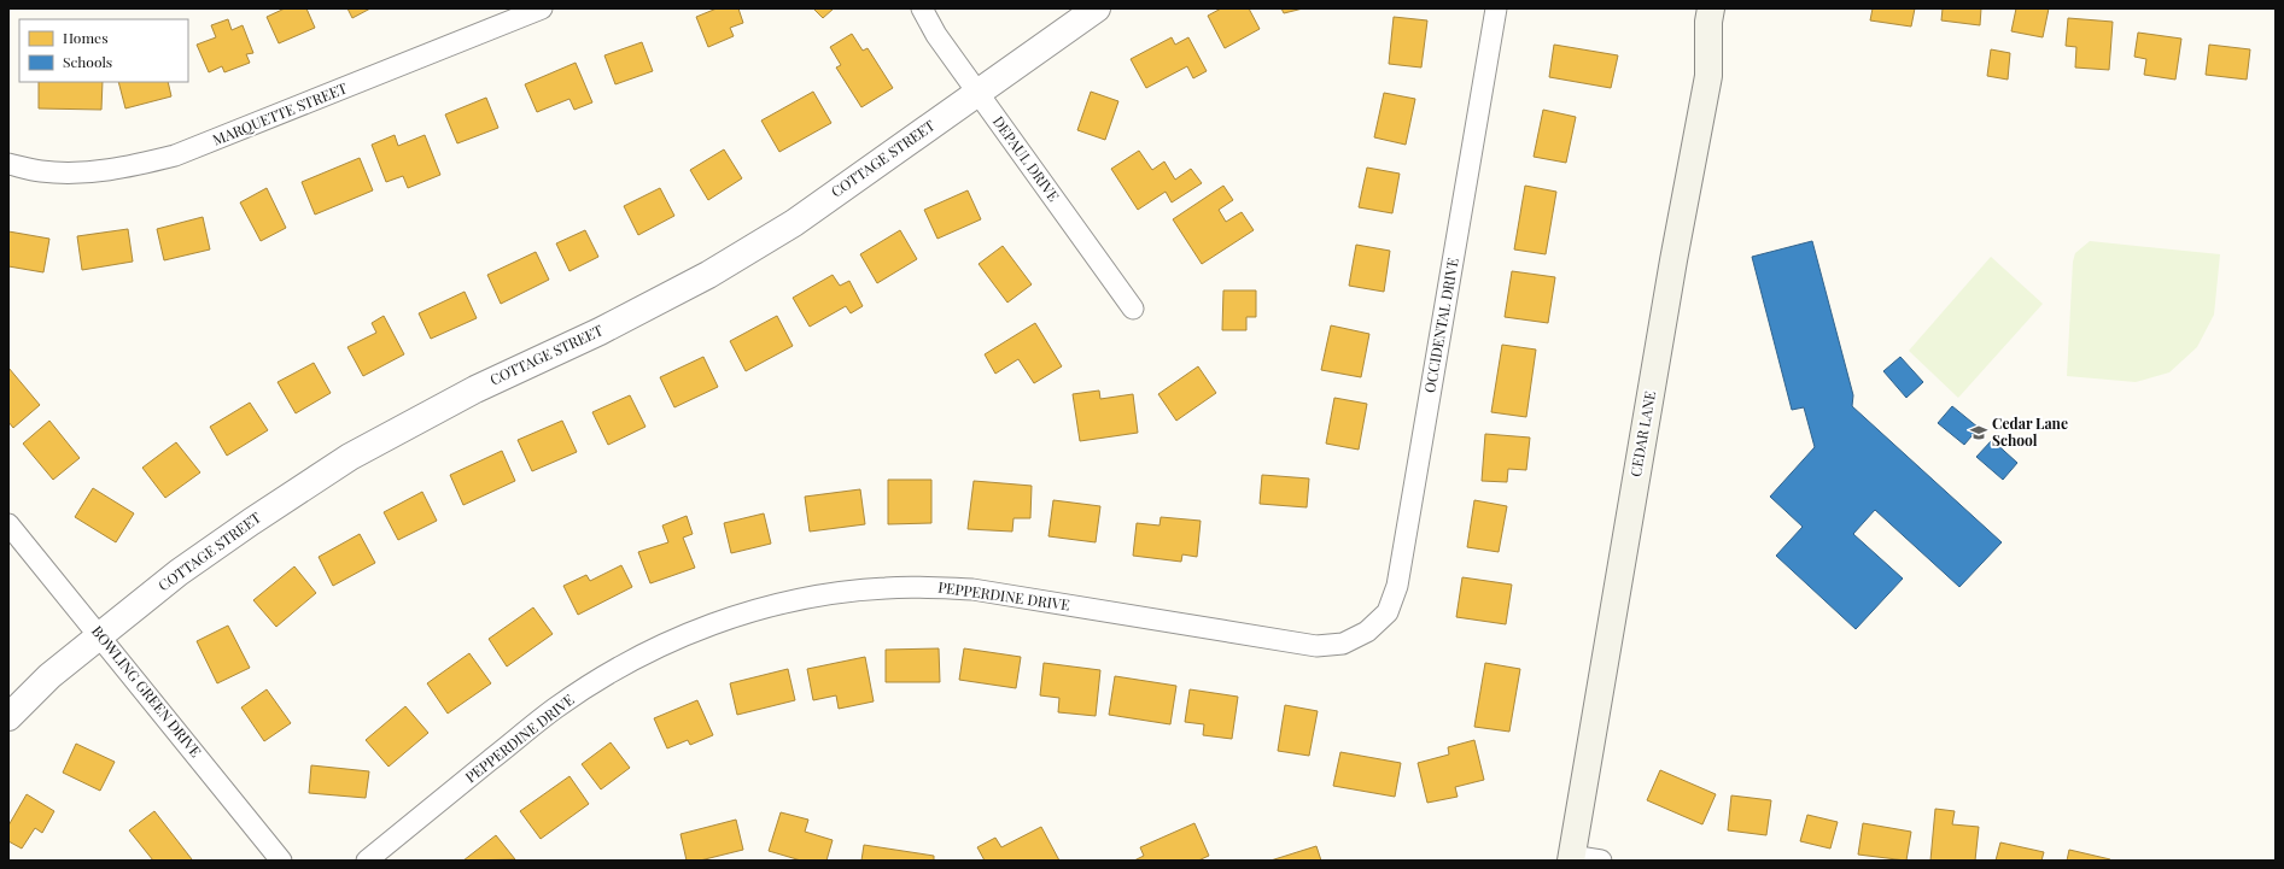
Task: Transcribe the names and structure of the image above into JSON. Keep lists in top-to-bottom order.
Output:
{
  "streets": {
    "main road": ["CEDAR LANE"],
    "street": [
      "MARQUETTE STREET",
      "COTTAGE STREET",
      "DEPAUL DRIVE",
      "OCCIDENTAL DRIVE",
      "PEPPERDINE DRIVE",
      "BOWLING GREEN DRIVE"
    ]
  },
  "crossings": [
    ["COTTAGE STREET", "DEPAUL DRIVE"],
    ["COTTAGE STREET", "BOWLING GREEN DRIVE"],
    ["OCCIDENTAL DRIVE", "PEPPERDINE DRIVE"]
  ],
  "places": {
    "school or university": ["Cedar Lane School"]
  },
  "legend": ["Homes", "Schools"]
}
